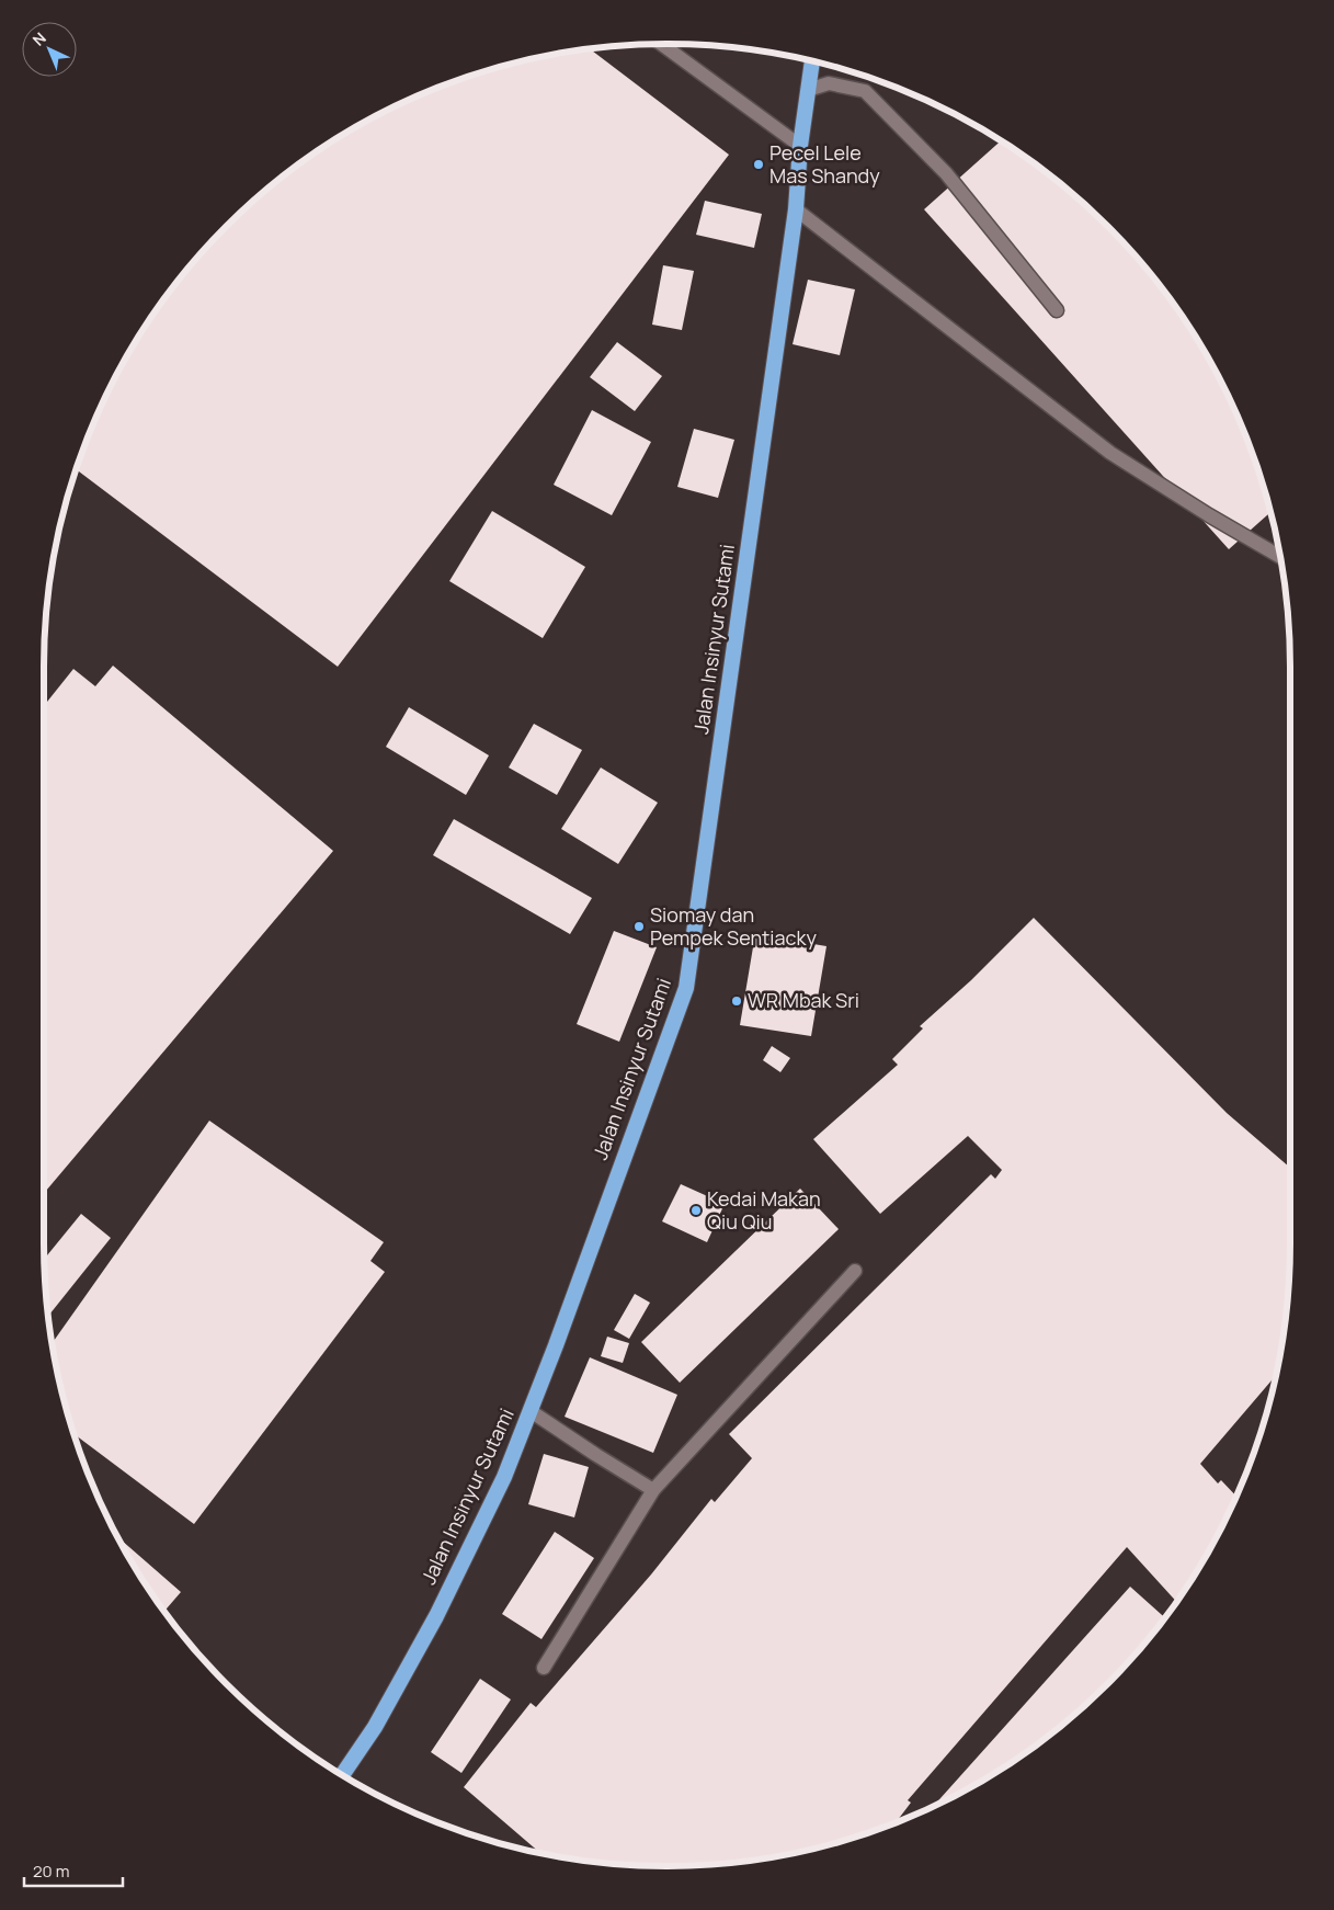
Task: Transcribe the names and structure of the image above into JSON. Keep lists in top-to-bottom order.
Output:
{
  "streets": {
    "highway": ["Jalan Insinyur Sutami"]
  },
  "places": [
    "Pecel Lele Mas Shandy",
    "Siomay dan Pempek Sentiacky",
    "WR Mbak Sri",
    "Kedai Makan Qiu Qiu"
  ],
  "scale_bar": "20 m",
  "north": "top left"
}
